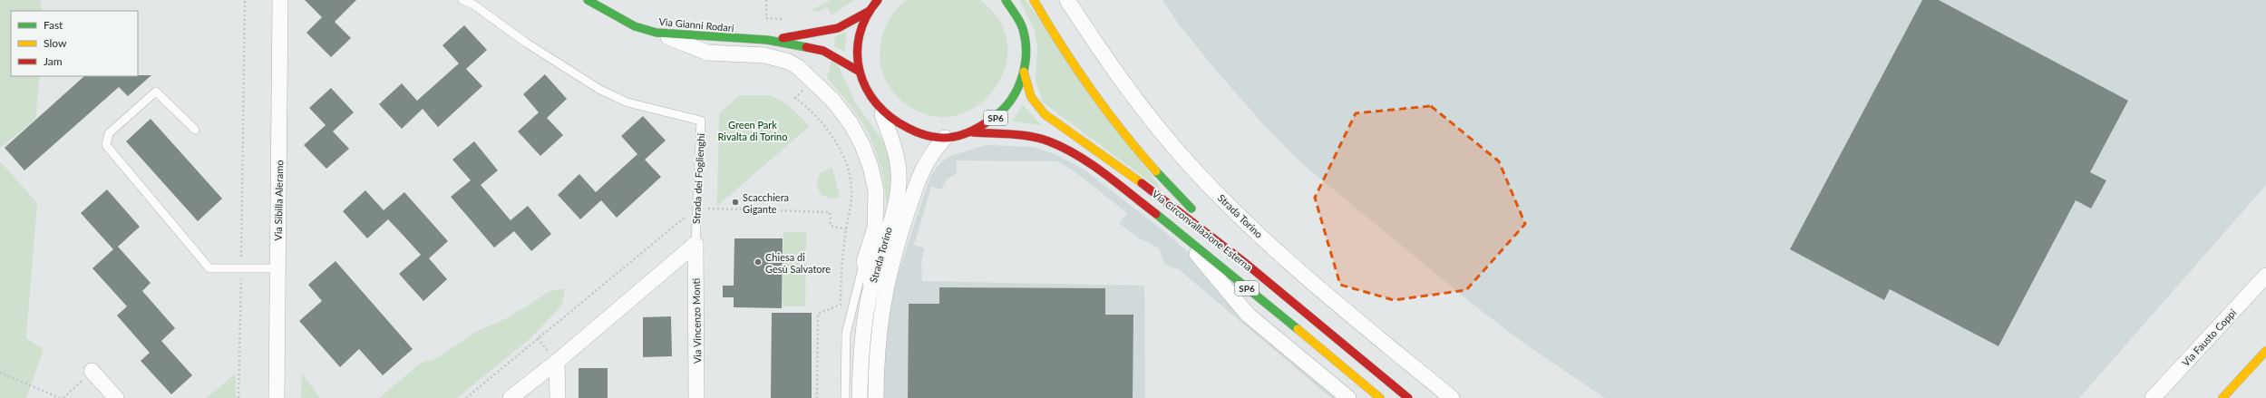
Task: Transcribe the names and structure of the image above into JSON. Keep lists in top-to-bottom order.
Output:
{
  "streets": {
    "main road": ["Via Gianni Rodari", "SP6", "Via Circonvallazione Esterna"],
    "street": [
      "Via Sibilla Aleramo",
      "Strada Torino",
      "Via Vincenzo Monti",
      "Via Fausto Coppi"
    ],
    "lane": ["Strada dei Foglienghi"]
  },
  "crossings": [
    ["Via Gianni Rodari", "SP6"],
    ["SP6", "Strada Torino"],
    ["SP6", "Via Circonvallazione Esterna"],
    ["Strada dei Foglienghi", "Via Vincenzo Monti"]
  ],
  "parks": ["Green Park Rivalta di Torino"],
  "places": ["Scacchiera Gigante", "Chiesa di Gesù Salvatore"],
  "legend": ["Fast", "Slow", "Jam"]
}
